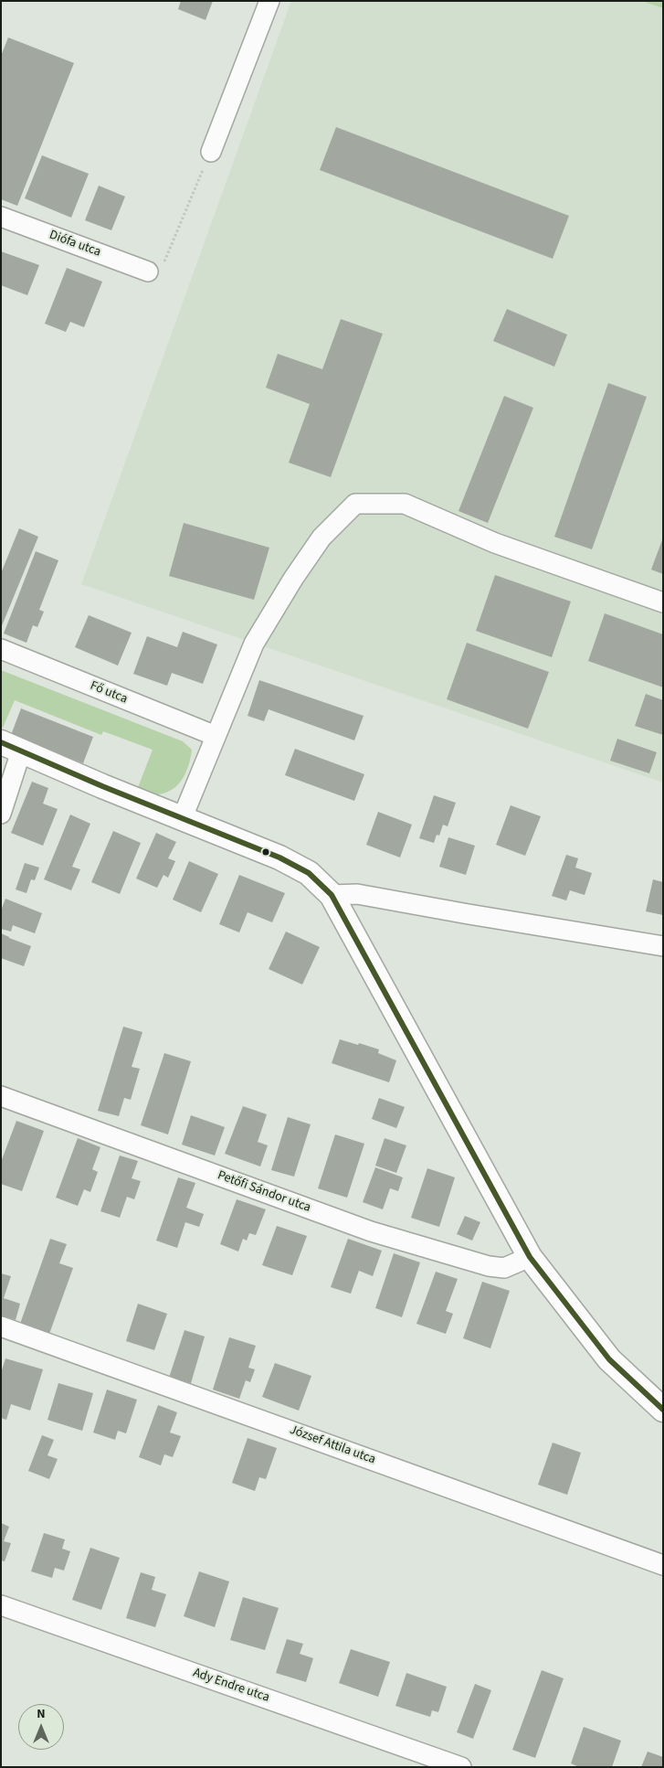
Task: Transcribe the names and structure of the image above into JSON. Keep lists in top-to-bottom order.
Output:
{
  "streets": {
    "street": [
      "Diófa utca",
      "Fő utca",
      "Petőfi Sándor utca",
      "József Attila utca",
      "Ady Endre utca"
    ]
  },
  "north": "top"
}
